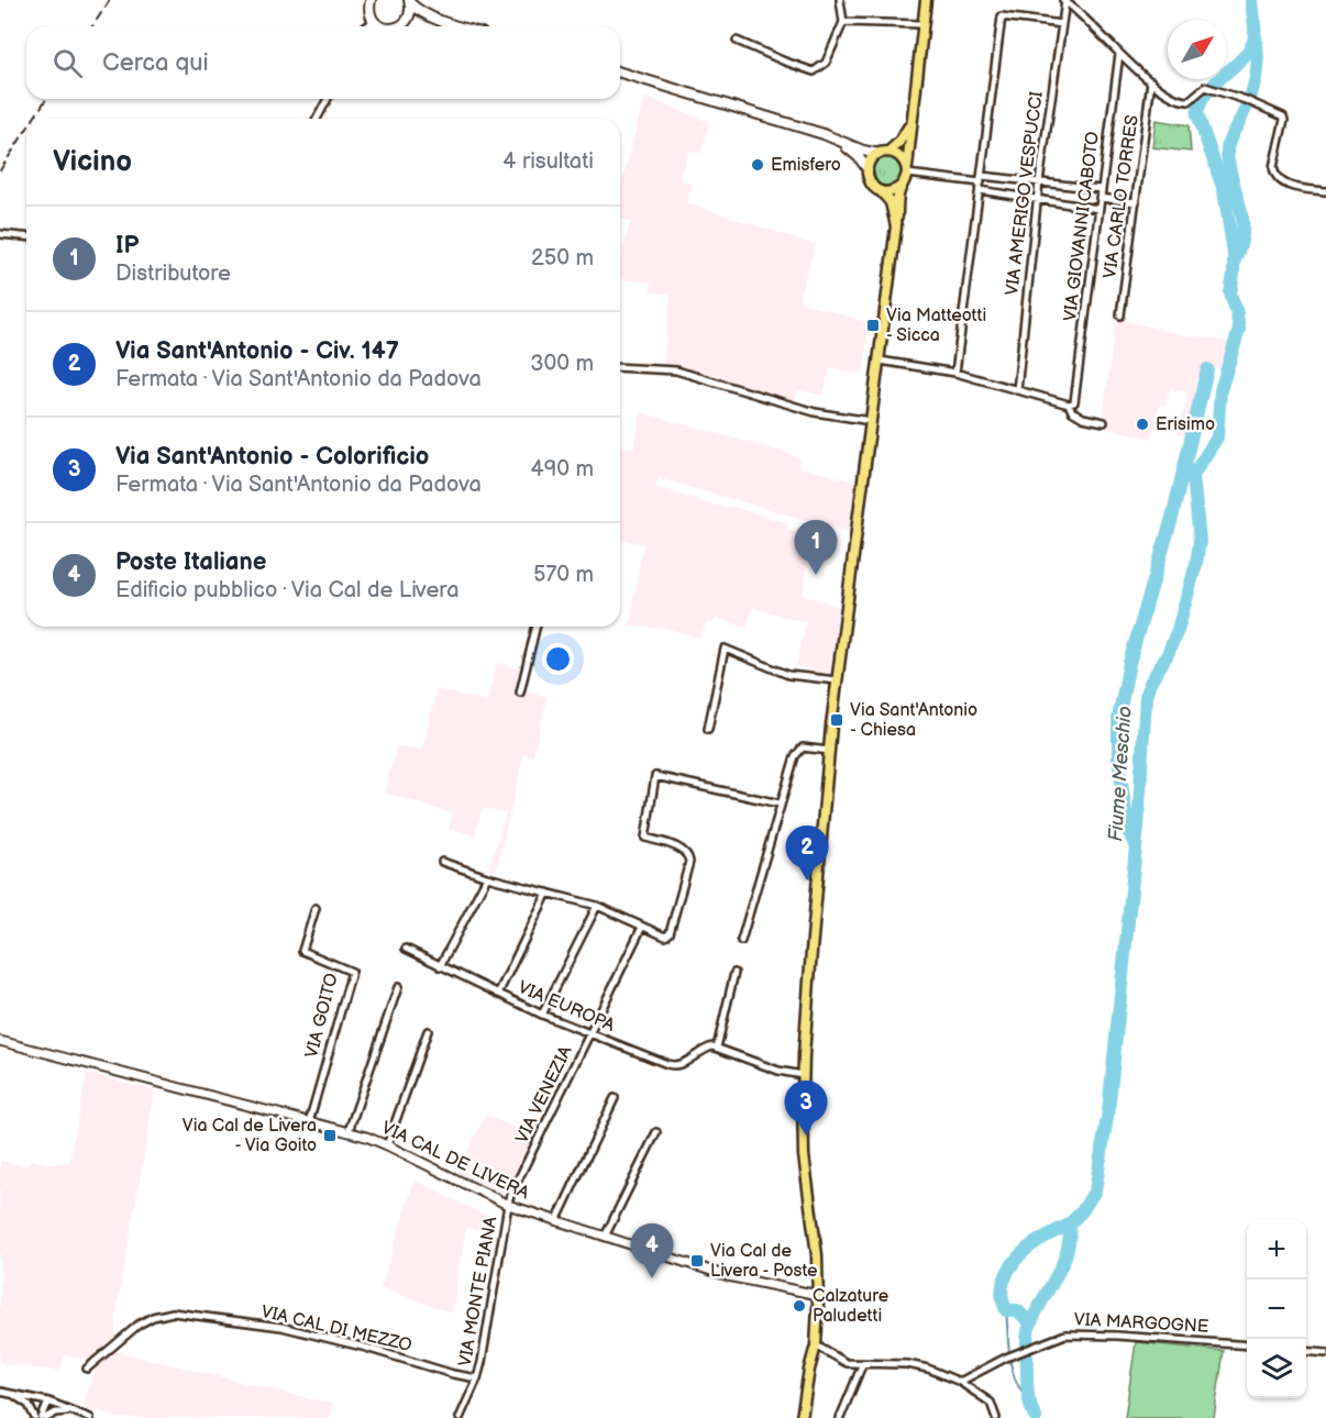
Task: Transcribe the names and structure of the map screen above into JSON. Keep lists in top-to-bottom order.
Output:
{
  "streets": {
    "street": [
      "VIA AMERIGO VESPUCCI",
      "VIA CARLO TORRES",
      "VIA GIOVANNI CABOTO",
      "VIA EUROPA",
      "VIA GOITO",
      "VIA VENEZIA",
      "VIA CAL DE LIVERA",
      "VIA MONTE PIANA",
      "VIA MARGOGNE",
      "VIA CAL DI MEZZO"
    ]
  },
  "crossings": [
    ["VIA EUROPA", "VIA VENEZIA"],
    ["VIA GOITO", "VIA CAL DE LIVERA"],
    ["VIA VENEZIA", "VIA CAL DE LIVERA"],
    ["VIA VENEZIA", "VIA MONTE PIANA"],
    ["VIA CAL DE LIVERA", "VIA MONTE PIANA"],
    ["VIA MONTE PIANA", "VIA CAL DI MEZZO"]
  ],
  "water": ["Fiume Meschio"],
  "places": {
    "other": ["Emisfero", "Erisimo", "Calzature Paludetti"],
    "transit": [
      "Via Matteotti - Sicca",
      "Via Sant'Antonio - Chiesa",
      "Via Cal de Livera - Via Goito",
      "Via Cal de Livera - Poste"
    ]
  },
  "north": "top right",
  "page": {
    "search": "Cerca qui",
    "heading": ["Vicino", "4 risultati"],
    "list": [
      {
        "mark": "1",
        "name": "IP",
        "note": "Distributore",
        "value": "250 m"
      },
      {
        "mark": "2",
        "name": "Via Sant'Antonio - Civ. 147",
        "note": "Fermata · Via Sant'Antonio da Padova",
        "value": "300 m"
      },
      {
        "mark": "3",
        "name": "Via Sant'Antonio - Colorificio",
        "note": "Fermata · Via Sant'Antonio da Padova",
        "value": "490 m"
      },
      {
        "mark": "4",
        "name": "Poste Italiane",
        "note": "Edificio pubblico · Via Cal de Livera",
        "value": "570 m"
      }
    ],
    "pins": [
      "1",
      "2",
      "3",
      "4"
    ],
    "map_buttons": ["+", "−"]
  }
}
